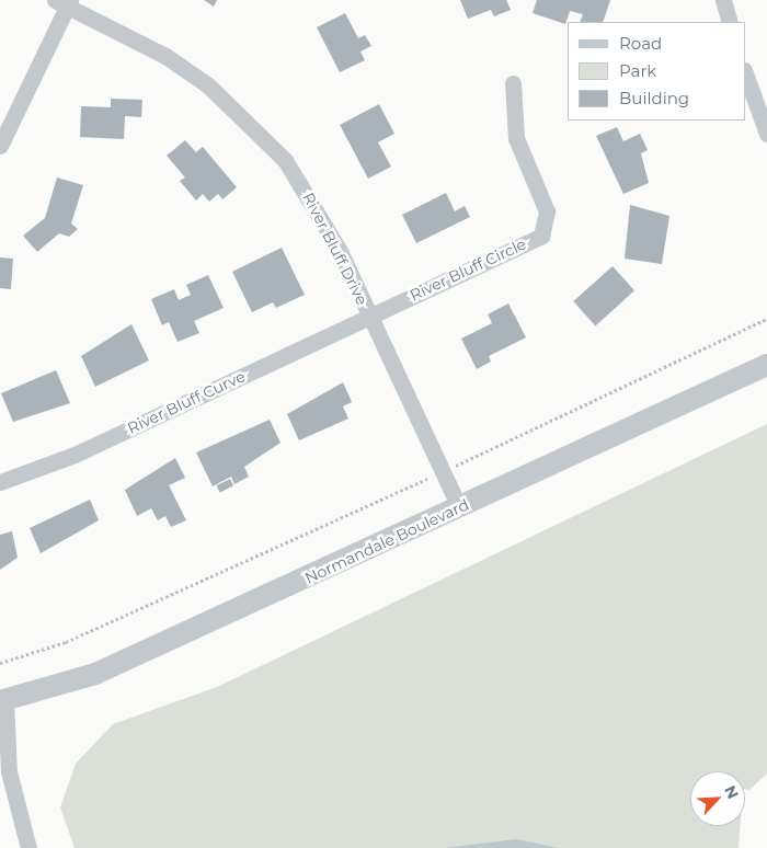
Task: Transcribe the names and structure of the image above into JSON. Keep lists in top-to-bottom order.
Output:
{
  "streets": {
    "street": [
      "River Bluff Drive",
      "River Bluff Circle",
      "River Bluff Curve",
      "Normandale Boulevard"
    ]
  },
  "crossings": [
    ["River Bluff Drive", "River Bluff Circle"],
    ["River Bluff Drive", "River Bluff Curve"],
    ["River Bluff Drive", "Normandale Boulevard"],
    ["River Bluff Circle", "River Bluff Curve"]
  ],
  "legend": ["Road", "Park", "Building"],
  "north": "top right"
}
